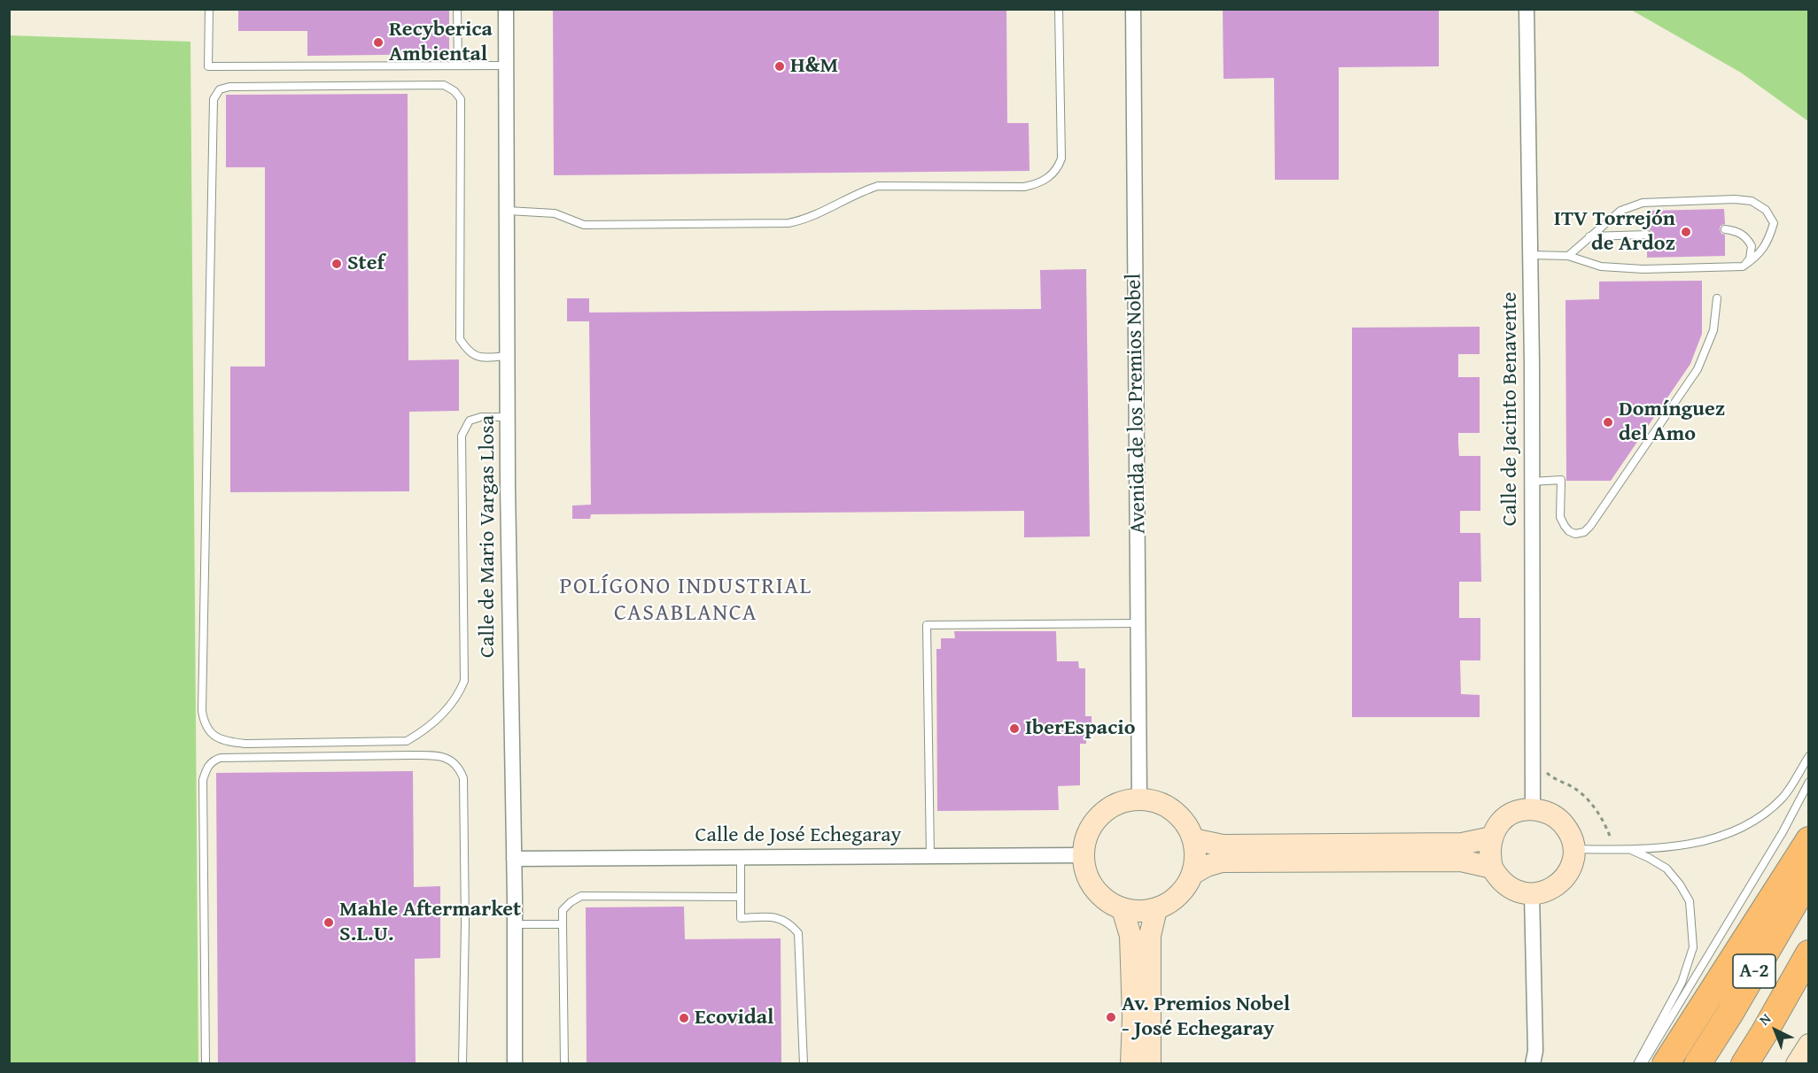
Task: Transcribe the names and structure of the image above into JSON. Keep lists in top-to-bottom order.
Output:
{
  "streets": {
    "highway": ["A-2"],
    "street": [
      "Avenida de los Premios Nobel",
      "Calle de Jacinto Benavente",
      "Calle de Mario Vargas Llosa",
      "Calle de José Echegaray"
    ]
  },
  "crossings": [
    ["Avenida de los Premios Nobel", "Calle de José Echegaray"],
    ["Calle de Mario Vargas Llosa", "Calle de José Echegaray"]
  ],
  "districts": ["POLÍGONO INDUSTRIAL CASABLANCA"],
  "places": [
    "Recyberica Ambiental",
    "H&M",
    "ITV Torrejón de Ardoz",
    "Stef",
    "Domínguez del Amo",
    "IberEspacio",
    "Mahle Aftermarket S.L.U.",
    "Av. Premios Nobel - José Echegaray",
    "Ecovidal"
  ],
  "north": "top left"
}
